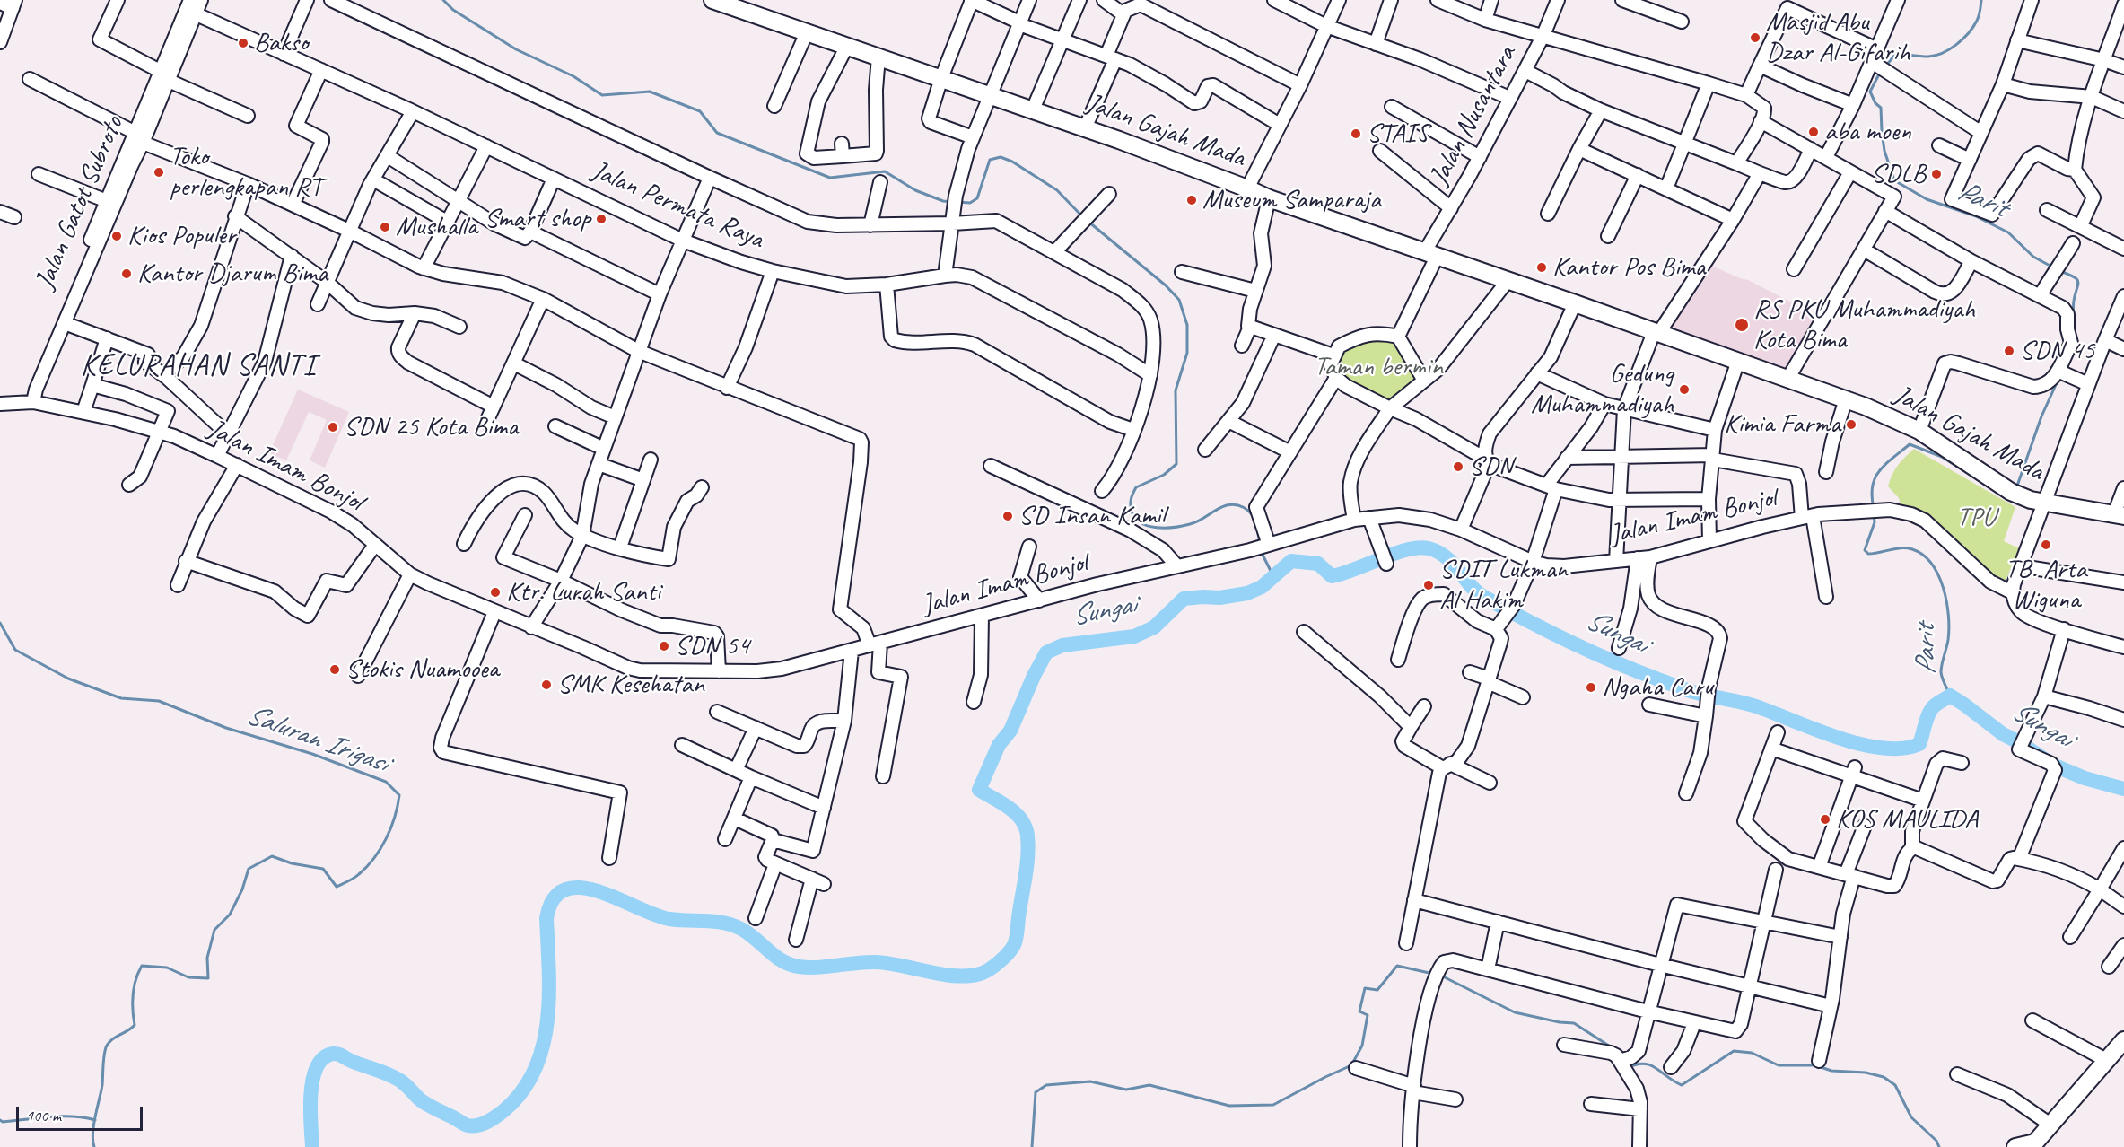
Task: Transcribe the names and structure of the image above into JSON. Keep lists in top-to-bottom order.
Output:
{
  "streets": {
    "main road": ["Jalan Gajah Mada"],
    "street": [
      "Jalan Nusantara",
      "Jalan Gatot Subroto",
      "Jalan Permata Raya",
      "Jalan Imam Bonjol"
    ]
  },
  "crossings": [
    ["Jalan Nusantara", "Jalan Gajah Mada"],
    ["Jalan Gatot Subroto", "Jalan Permata Raya"],
    ["Jalan Gatot Subroto", "Jalan Imam Bonjol"]
  ],
  "districts": ["KELURAHAN SANTI"],
  "water": ["Parit", "Sungai", "Saluran Irigasi"],
  "parks": ["Taman bermin", "TPU"],
  "places": [
    "Masjid Abu Dzar Al-Gifarih",
    "Bakso",
    "aba moen",
    "STAIS",
    "Toko perlengkapan RT",
    "SDLB",
    "Museum Samparaja",
    "Smart shop",
    "Mushalla",
    "Kios Populer",
    "Kantor Pos Bima",
    "Kantor Djarum Bima",
    "RS PKU Muhammadiyah Kota Bima",
    "SDN 45",
    "Gedung Muhammadiyah",
    "Kimia Farma",
    "SDN 25 Kota Bima",
    "SDN",
    "SD Insan Kamil",
    "TB. Arta Wiguna",
    "SDIT Lukman Al Hakim",
    "Ktr. Lurah Santi",
    "SDN 54",
    "Stokis Nuamooea",
    "SMK Kesehatan",
    "Ngaha Caru",
    "KOS MAULIDA"
  ],
  "scale_bar": "100 m"
}
